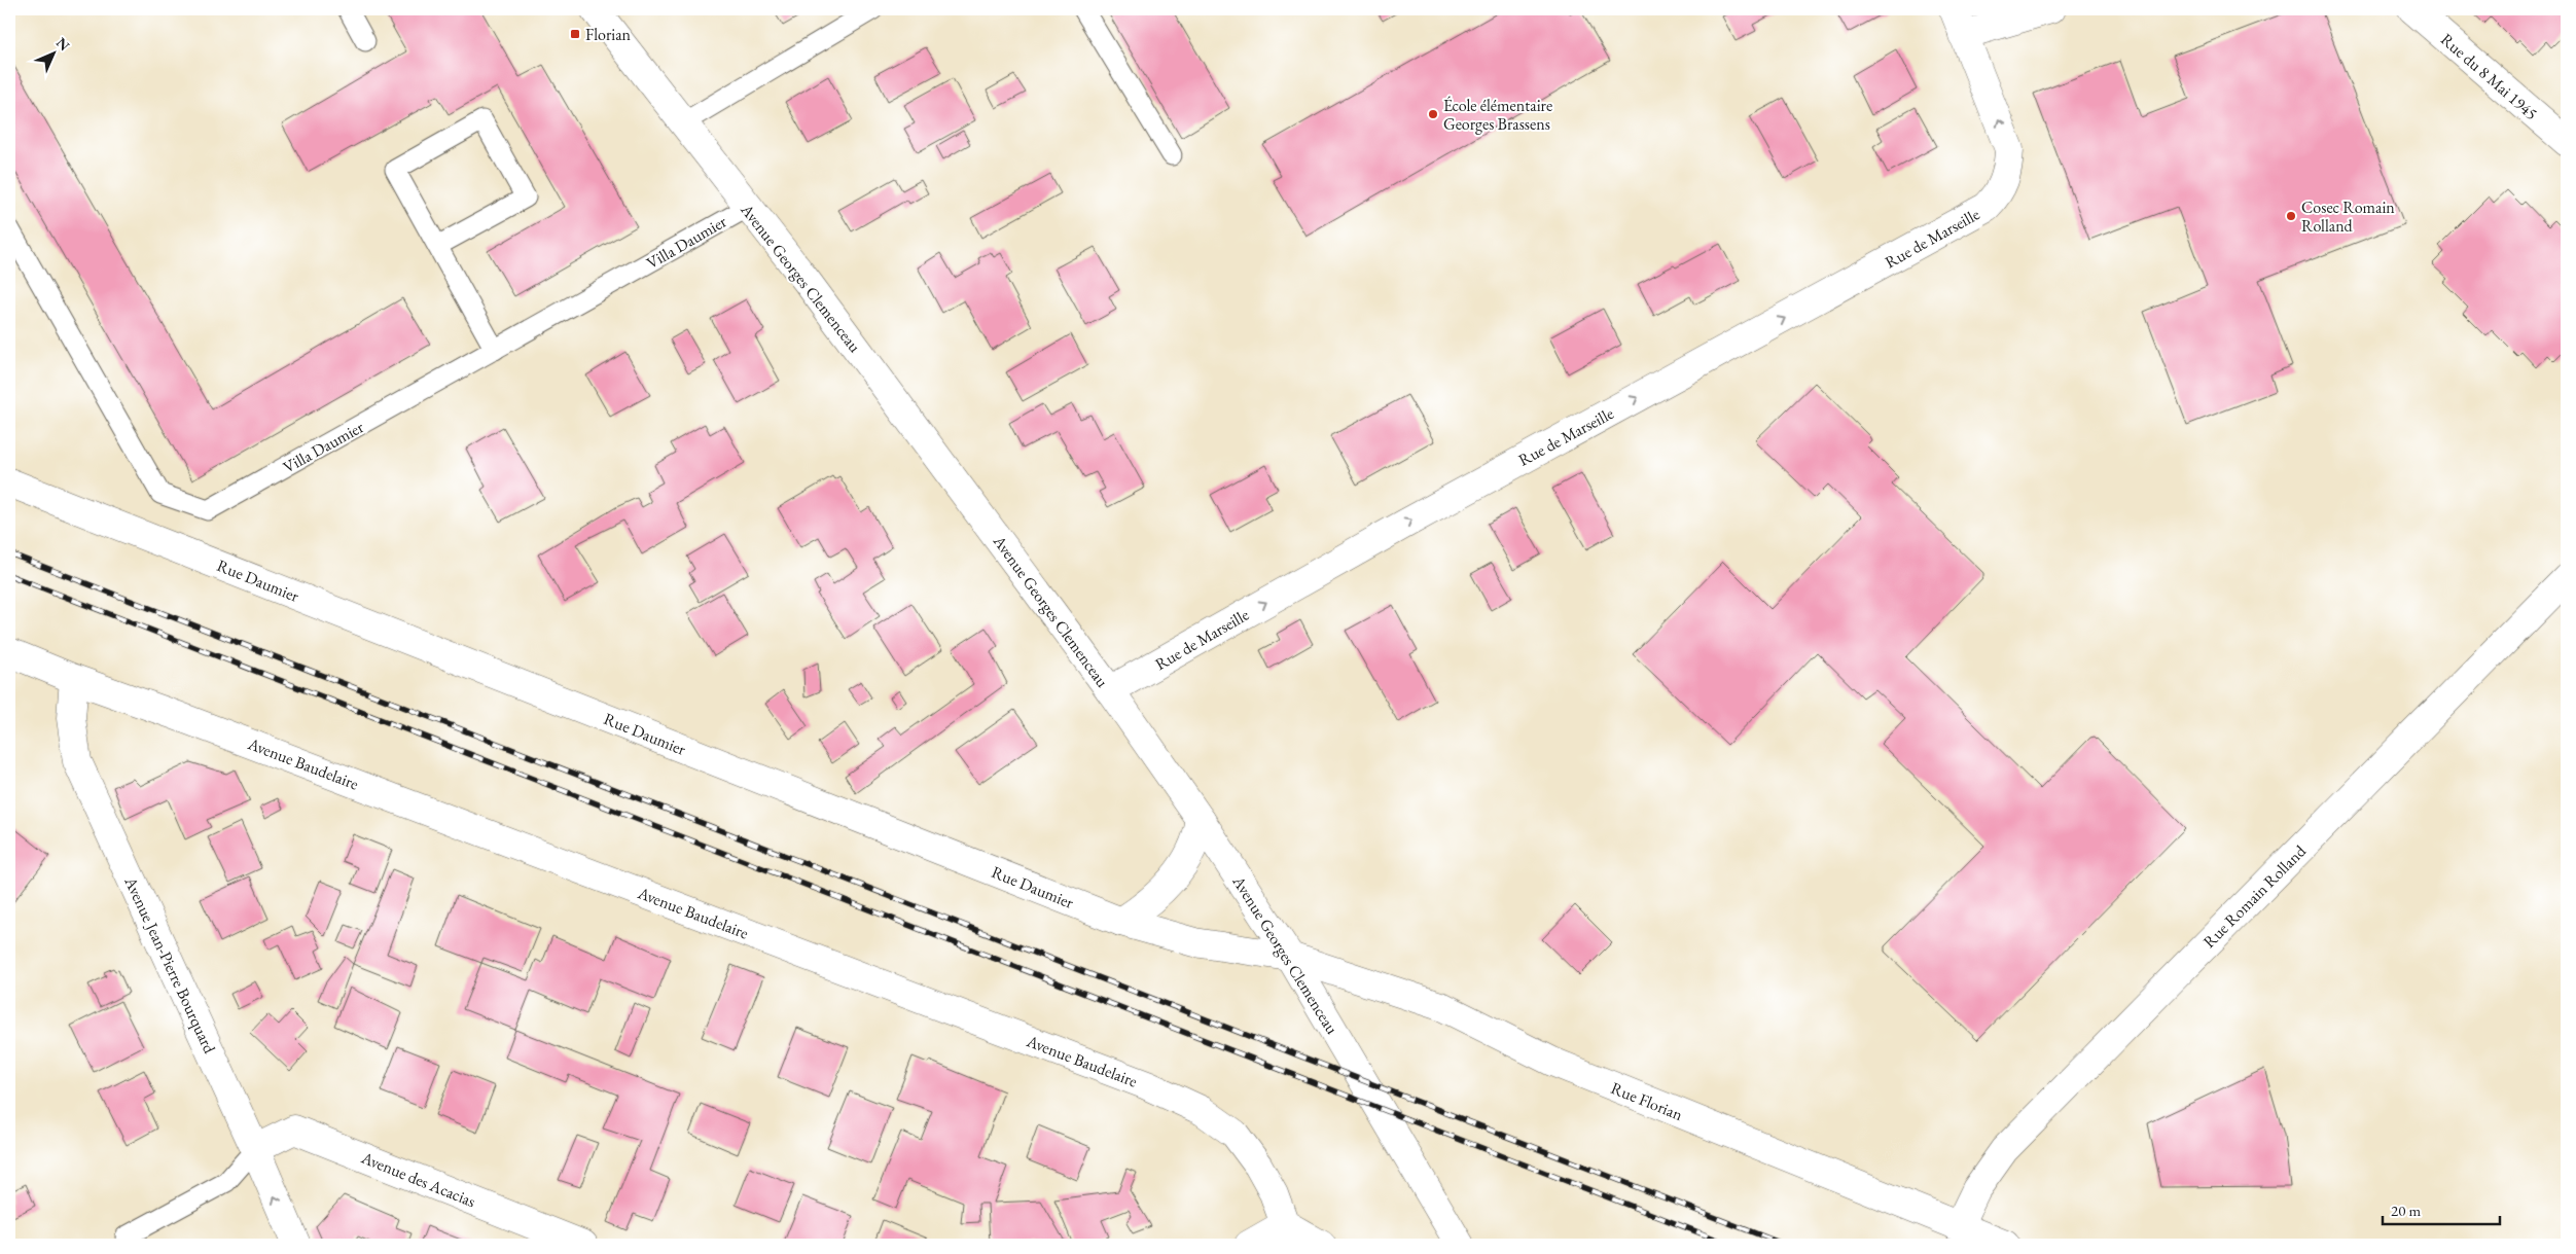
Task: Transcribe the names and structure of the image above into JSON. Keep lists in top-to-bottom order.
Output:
{
  "streets": {
    "street": [
      "Rue du 8 Mai 1945",
      "Rue de Marseille",
      "Avenue Georges Clemenceau",
      "Rue Daumier",
      "Avenue Baudelaire",
      "Rue Romain Rolland",
      "Avenue Jean-Pierre Bourquard",
      "Rue Florian",
      "Avenue des Acacias"
    ],
    "lane": ["Villa Daumier"]
  },
  "crossings": [
    ["Rue de Marseille", "Avenue Georges Clemenceau"],
    ["Villa Daumier", "Avenue Georges Clemenceau"],
    ["Avenue Georges Clemenceau", "Rue Daumier"],
    ["Avenue Georges Clemenceau", "Rue Florian"],
    ["Rue Daumier", "Rue Florian"],
    ["Avenue Baudelaire", "Avenue Jean-Pierre Bourquard"],
    ["Rue Romain Rolland", "Rue Florian"],
    ["Avenue Jean-Pierre Bourquard", "Avenue des Acacias"]
  ],
  "one_way": ["Rue de Marseille"],
  "places": {
    "transit": ["Florian"],
    "other": ["École élémentaire Georges Brassens", "Cosec Romain Rolland"]
  },
  "scale_bar": "20 m",
  "north": "top right"
}
